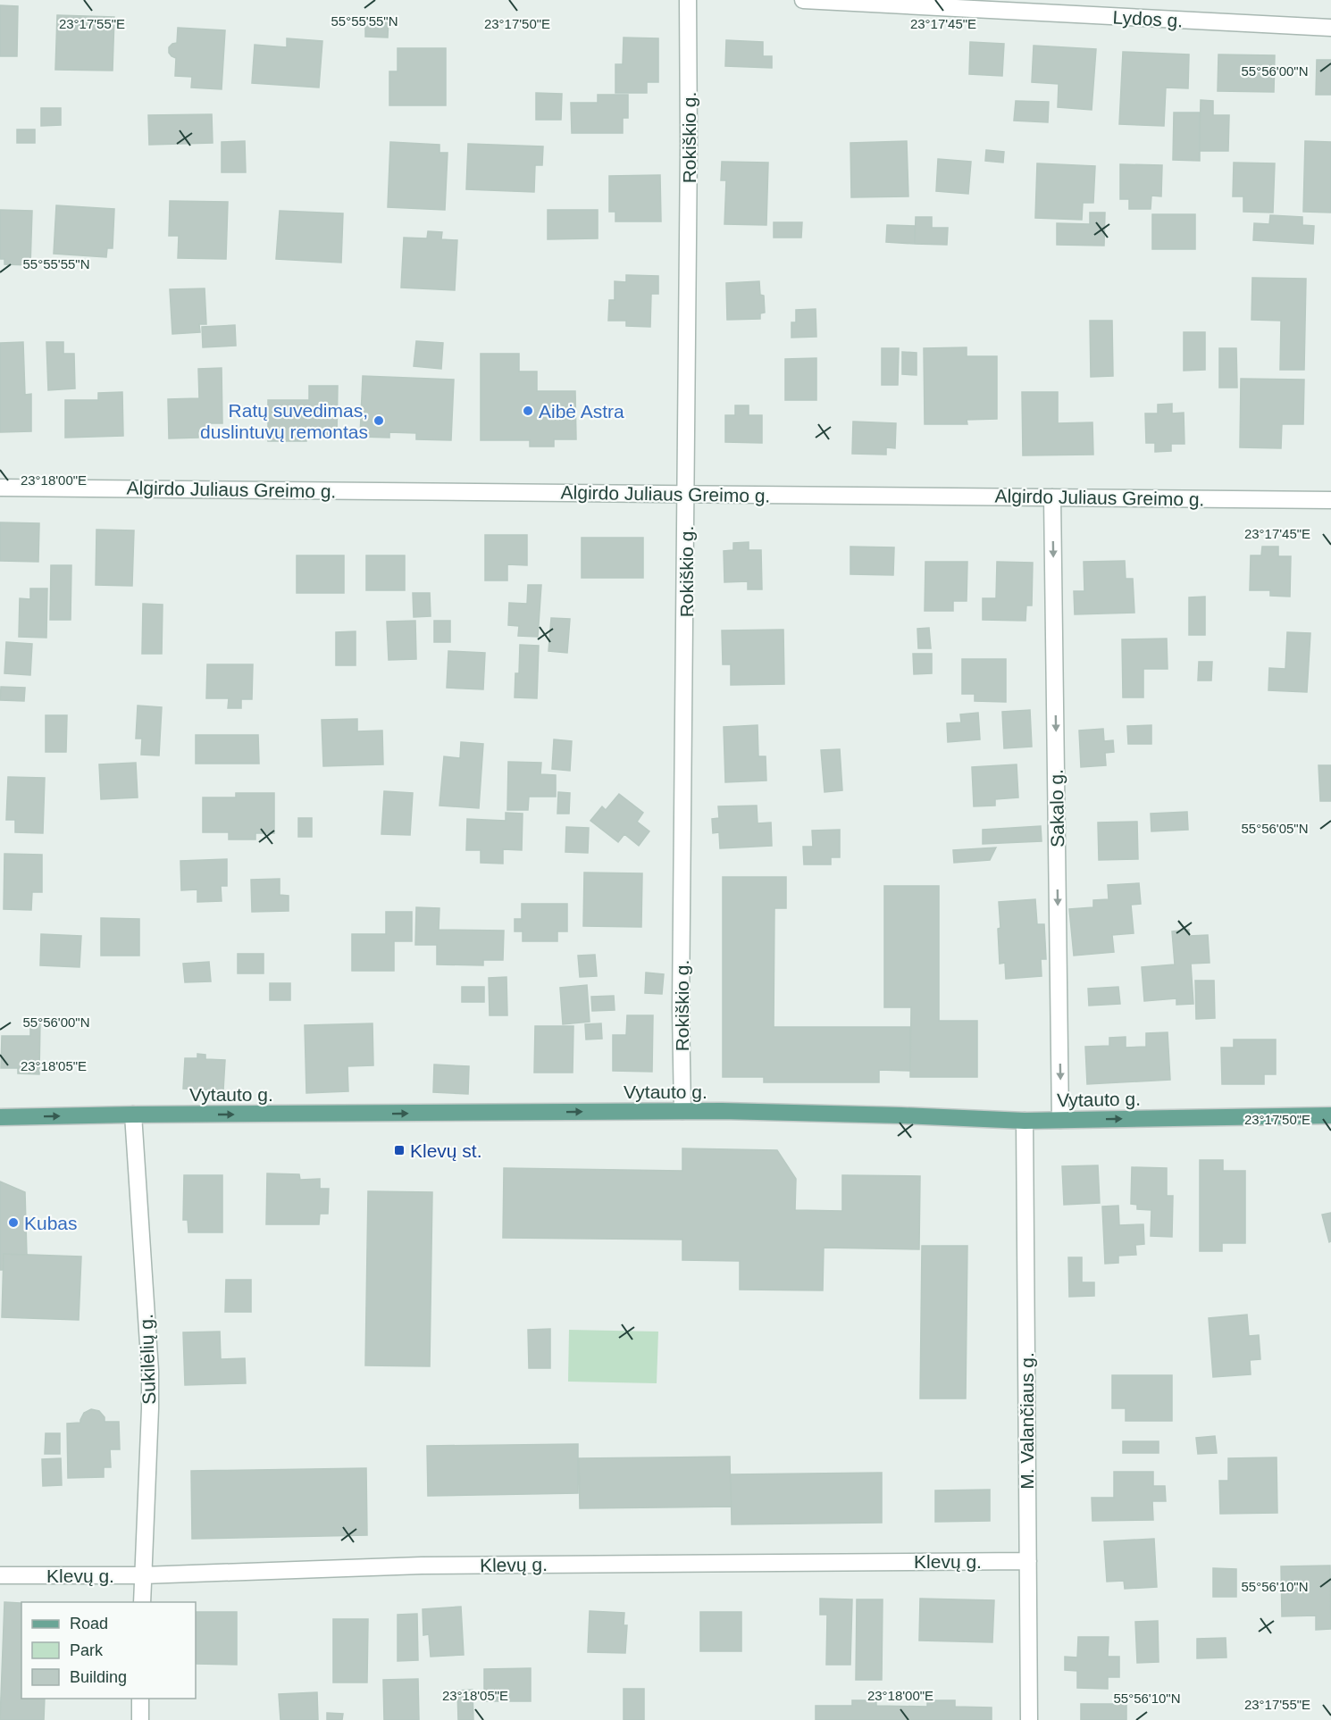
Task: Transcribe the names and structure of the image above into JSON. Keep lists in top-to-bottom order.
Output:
{
  "streets": {
    "main road": ["Vytauto g."],
    "street": [
      "Lydos g.",
      "Rokiškio g.",
      "Algirdo Juliaus Greimo g.",
      "Sakalo g.",
      "Sukilėlių g.",
      "M. Valančiaus g.",
      "Klevų g."
    ]
  },
  "crossings": [
    ["Rokiškio g.", "Algirdo Juliaus Greimo g."],
    ["Rokiškio g.", "Vytauto g."],
    ["Algirdo Juliaus Greimo g.", "Sakalo g."],
    ["Sakalo g.", "Vytauto g."],
    ["Vytauto g.", "Sukilėlių g."],
    ["Vytauto g.", "M. Valančiaus g."],
    ["Sukilėlių g.", "Klevų g."],
    ["M. Valančiaus g.", "Klevų g."]
  ],
  "one_way": ["Sakalo g.", "Vytauto g."],
  "places": {
    "other": ["Aibė Astra", "Ratų suvedimas, duslintuvų remontas", "Kubas"],
    "transit": ["Klevų st."]
  },
  "legend": ["Road", "Park", "Building"],
  "coordinates": [
    "55°55'55\"N",
    "23°17'55\"E",
    "23°17'50\"E",
    "23°17'45\"E",
    "55°56'00\"N",
    "23°18'00\"E",
    "55°56'05\"N",
    "23°18'05\"E",
    "55°56'10\"N"
  ]
}
